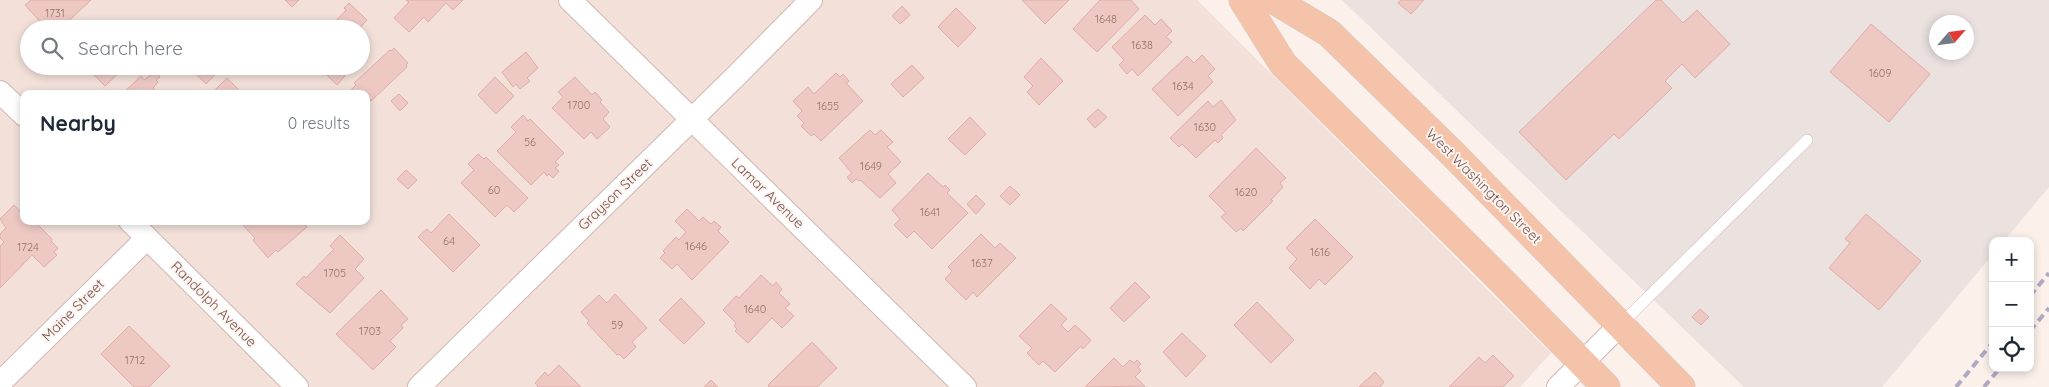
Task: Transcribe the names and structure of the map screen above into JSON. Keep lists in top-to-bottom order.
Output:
{
  "streets": {
    "main road": ["West Washington Street"],
    "street": [
      "Lamar Avenue",
      "Grayson Street",
      "Randolph Avenue",
      "Maine Street"
    ]
  },
  "crossings": [
    ["Lamar Avenue", "Grayson Street"],
    ["Randolph Avenue", "Maine Street"]
  ],
  "house_numbers": [
    "1731",
    "1648",
    "1638",
    "1609",
    "1634",
    "1700",
    "1655",
    "1630",
    "56",
    "1649",
    "60",
    "1620",
    "1641",
    "64",
    "1646",
    "1724",
    "1616",
    "1637",
    "1705",
    "1640",
    "59",
    "1703",
    "1712"
  ],
  "north": "top right",
  "page": {
    "search": "Search here",
    "heading": ["Nearby", "0 results"],
    "map_buttons": ["+", "−"]
  }
}
